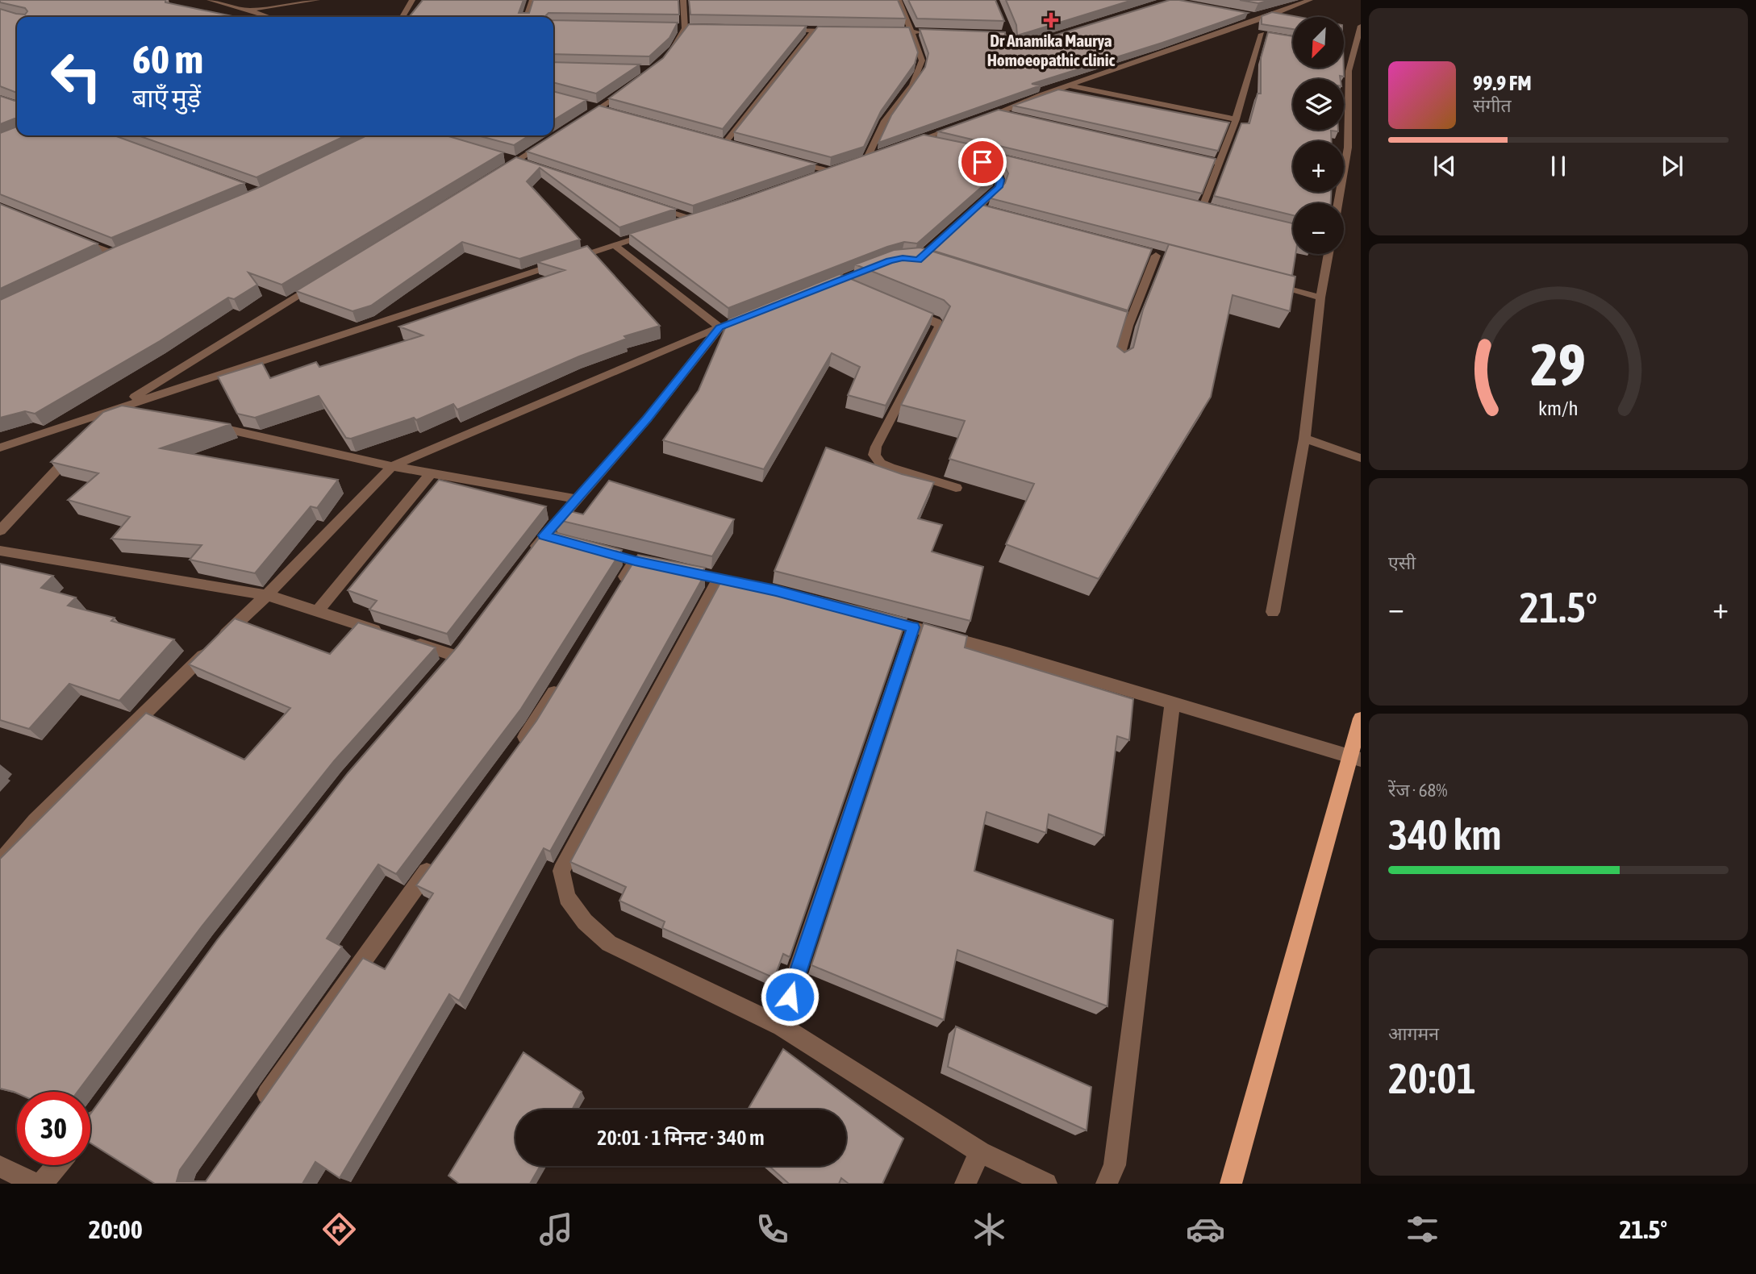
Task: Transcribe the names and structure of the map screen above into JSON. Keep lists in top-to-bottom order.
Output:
{
  "places": {
    "health": ["Dr Anamika Maurya Homoeopathic clinic"]
  },
  "north": "bottom left",
  "page": {
    "map_buttons": ["+", "−"],
    "turn": ["60 m", "बाएँ मुड़ें"],
    "song": ["99.9 FM", "संगीत"],
    "tile": [
      "एसी",
      ["रेंज · 68%", "340 km"],
      ["आगमन", "20:01"]
    ],
    "heat": ["−", "21.5°", "+"],
    "limit": "30",
    "trip": "20:01 · 1 मिनट · 340 m",
    "tabs": ["20:00", "21.5°"],
    "gauge": ["29", "km/h"]
  }
}
